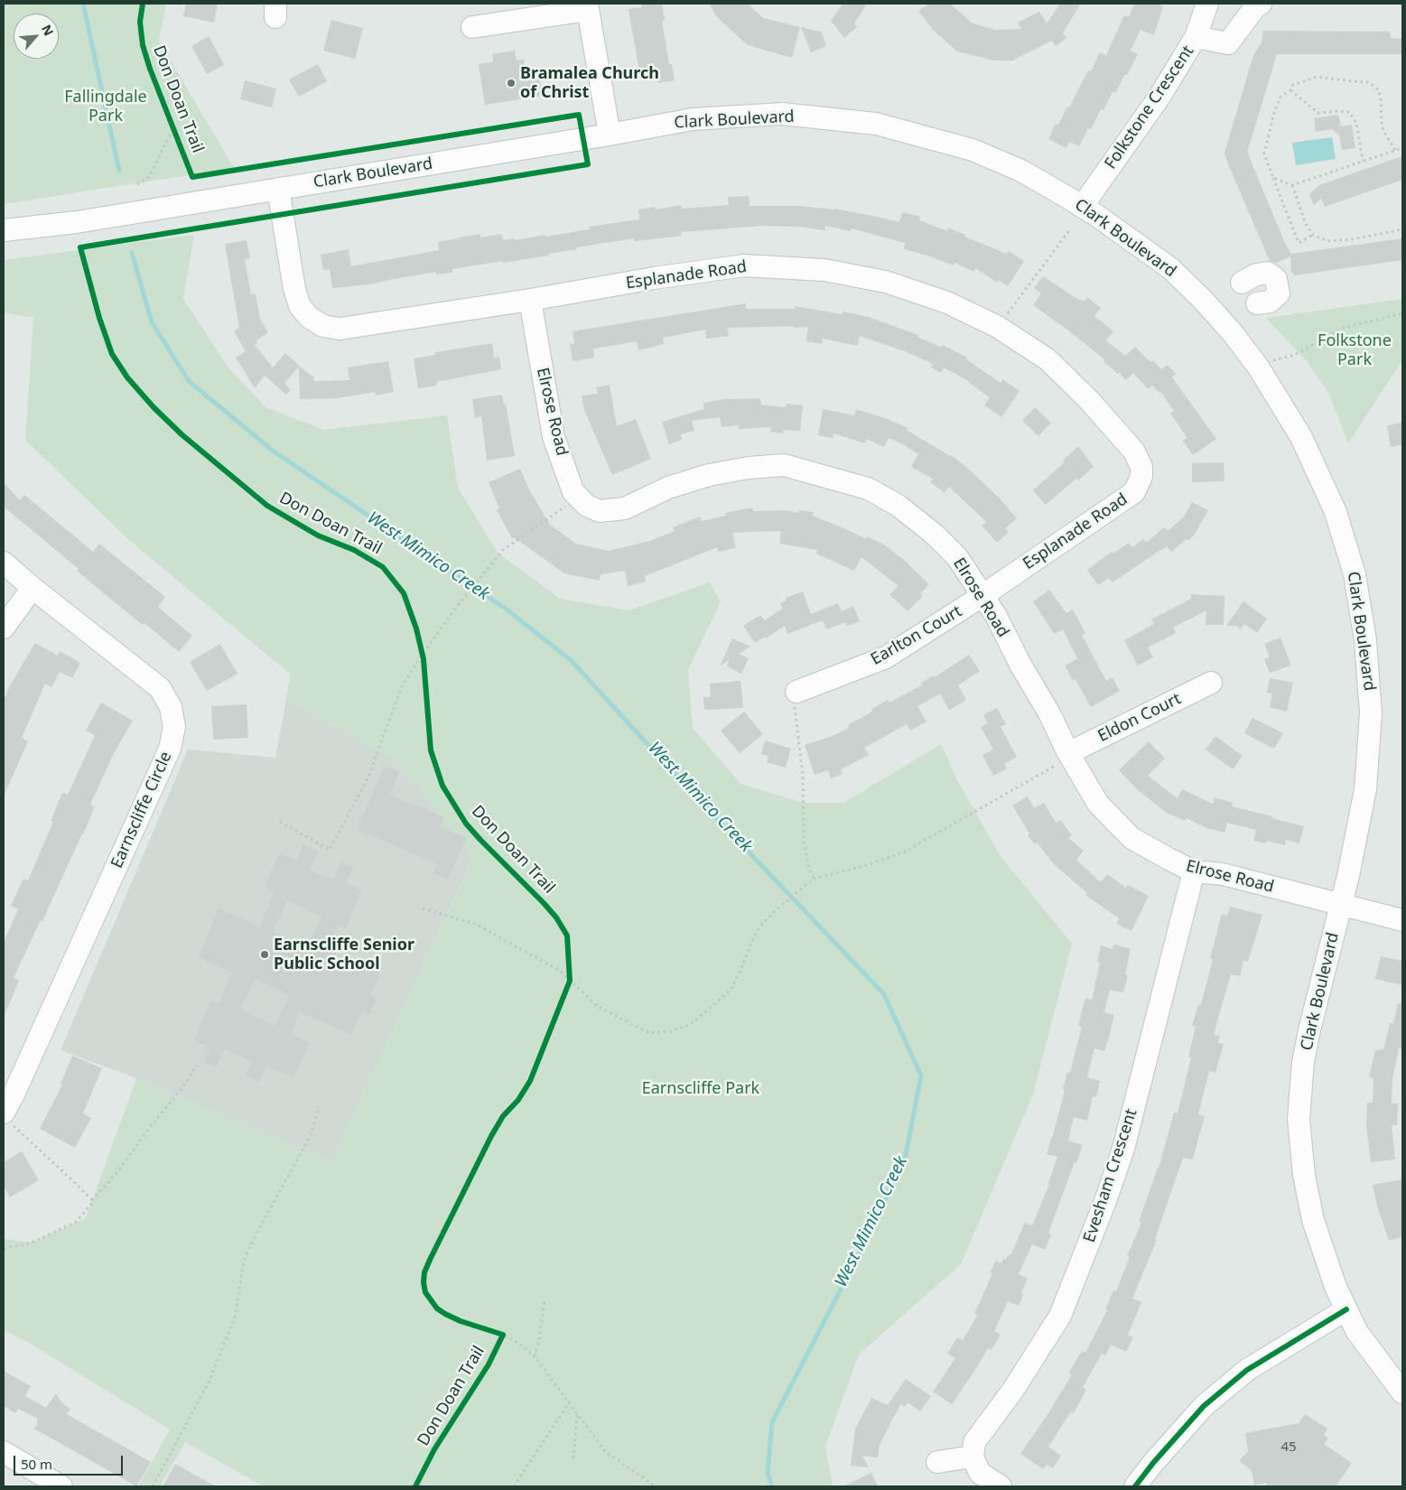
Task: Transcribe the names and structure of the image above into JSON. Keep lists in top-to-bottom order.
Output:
{
  "streets": {
    "street": [
      "Folkstone Crescent",
      "Clark Boulevard",
      "Esplanade Road",
      "Elrose Road",
      "Earlton Court",
      "Eldon Court",
      "Earnscliffe Circle",
      "Evesham Crescent"
    ],
    "cycle path": ["Don Doan Trail"]
  },
  "crossings": [
    ["Folkstone Crescent", "Clark Boulevard"],
    ["Clark Boulevard", "Esplanade Road"],
    ["Clark Boulevard", "Elrose Road"],
    ["Esplanade Road", "Elrose Road"],
    ["Esplanade Road", "Earlton Court"],
    ["Elrose Road", "Earlton Court"],
    ["Elrose Road", "Eldon Court"],
    ["Elrose Road", "Evesham Crescent"]
  ],
  "water": ["West Mimico Creek"],
  "parks": ["Fallingdale Park", "Folkstone Park", "Earnscliffe Park"],
  "places": ["Bramalea Church of Christ", "Earnscliffe Senior Public School"],
  "house_numbers": ["45"],
  "scale_bar": "50 m",
  "north": "top right"
}
